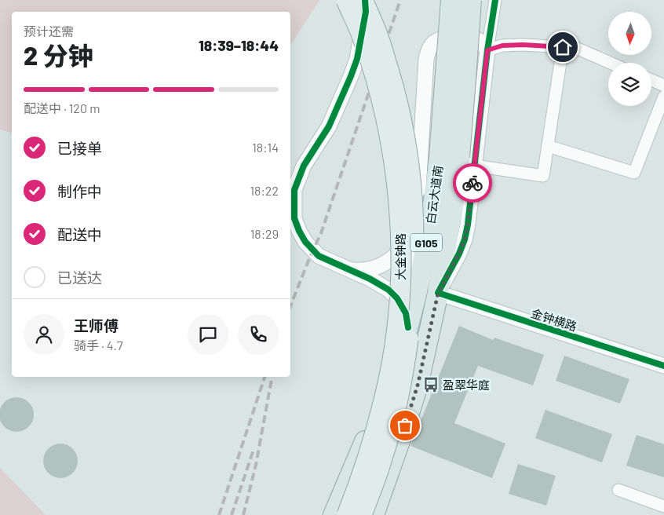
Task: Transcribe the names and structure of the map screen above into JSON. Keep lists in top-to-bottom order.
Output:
{
  "streets": {
    "highway": ["白云大道南", "G105"],
    "main road": ["大金钟路"],
    "street": ["金钟横路"]
  },
  "crossings": [
    ["白云大道南", "金钟横路"]
  ],
  "places": {
    "bus stop": ["盈翠华庭"]
  },
  "north": "bottom",
  "page": {
    "heading": ["2 分钟", "预计还需", "18:39–18:44"],
    "panel": ["王师傅", "骑手 · 4.7"],
    "bar": "配送中 · 120 m",
    "list": [
      ["已接单", "18:14"],
      ["制作中", "18:22"],
      ["配送中", "18:29"],
      "已送达"
    ]
  }
}
